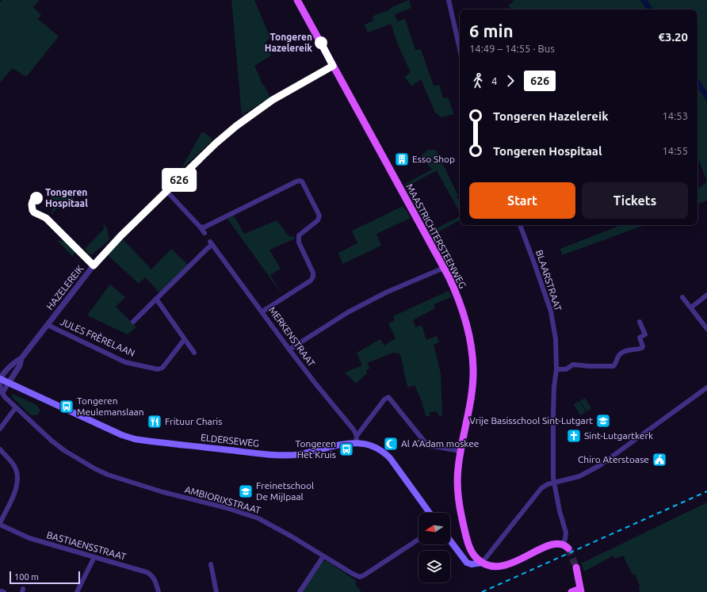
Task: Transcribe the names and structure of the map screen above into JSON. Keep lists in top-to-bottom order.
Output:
{
  "streets": {
    "main road": ["MAASTRICHTERSTEENWEG", "ELDERSEWEG"],
    "street": [
      "BLAARSTRAAT",
      "HAZELEREIK",
      "MERKENSTRAAT",
      "JULES FRÈRELAAN",
      "AMBIORIXSTRAAT",
      "BASTIAENSSTRAAT"
    ]
  },
  "crossings": [
    ["MAASTRICHTERSTEENWEG", "HAZELEREIK"],
    ["HAZELEREIK", "JULES FRÈRELAAN"],
    ["HAZELEREIK", "ELDERSEWEG"],
    ["MERKENSTRAAT", "ELDERSEWEG"]
  ],
  "places": {
    "other": ["Tongeren Hazelereik", "Tongeren Hospitaal"],
    "building": ["Esso Shop"],
    "bus stop": ["Tongeren Meulemanslaan", "Tongeren Het Kruis"],
    "school or university": ["Vrije Basisschool Sint-Lutgart", "Freinetschool De Mijlpaal"],
    "restaurant": ["Frituur Charis"],
    "church": ["Sint-Lutgartkerk"],
    "mosque": ["Al A’Adam moskee"],
    "public building": ["Chiro Aterstoase"]
  },
  "lines": ["bus line 626"],
  "scale_bar": "100 m",
  "north": "left",
  "page": {
    "on_map": "626",
    "heading": ["6 min", "14:49 – 14:55 · Bus", "€3.20"],
    "legs": ["4", "626"],
    "list": [
      {
        "name": "Tongeren Hazelereik",
        "value": "14:53"
      },
      {
        "name": "Tongeren Hospitaal",
        "value": "14:55"
      }
    ],
    "buttons": ["Start", "Tickets"],
    "scale": "100 m"
  }
}
